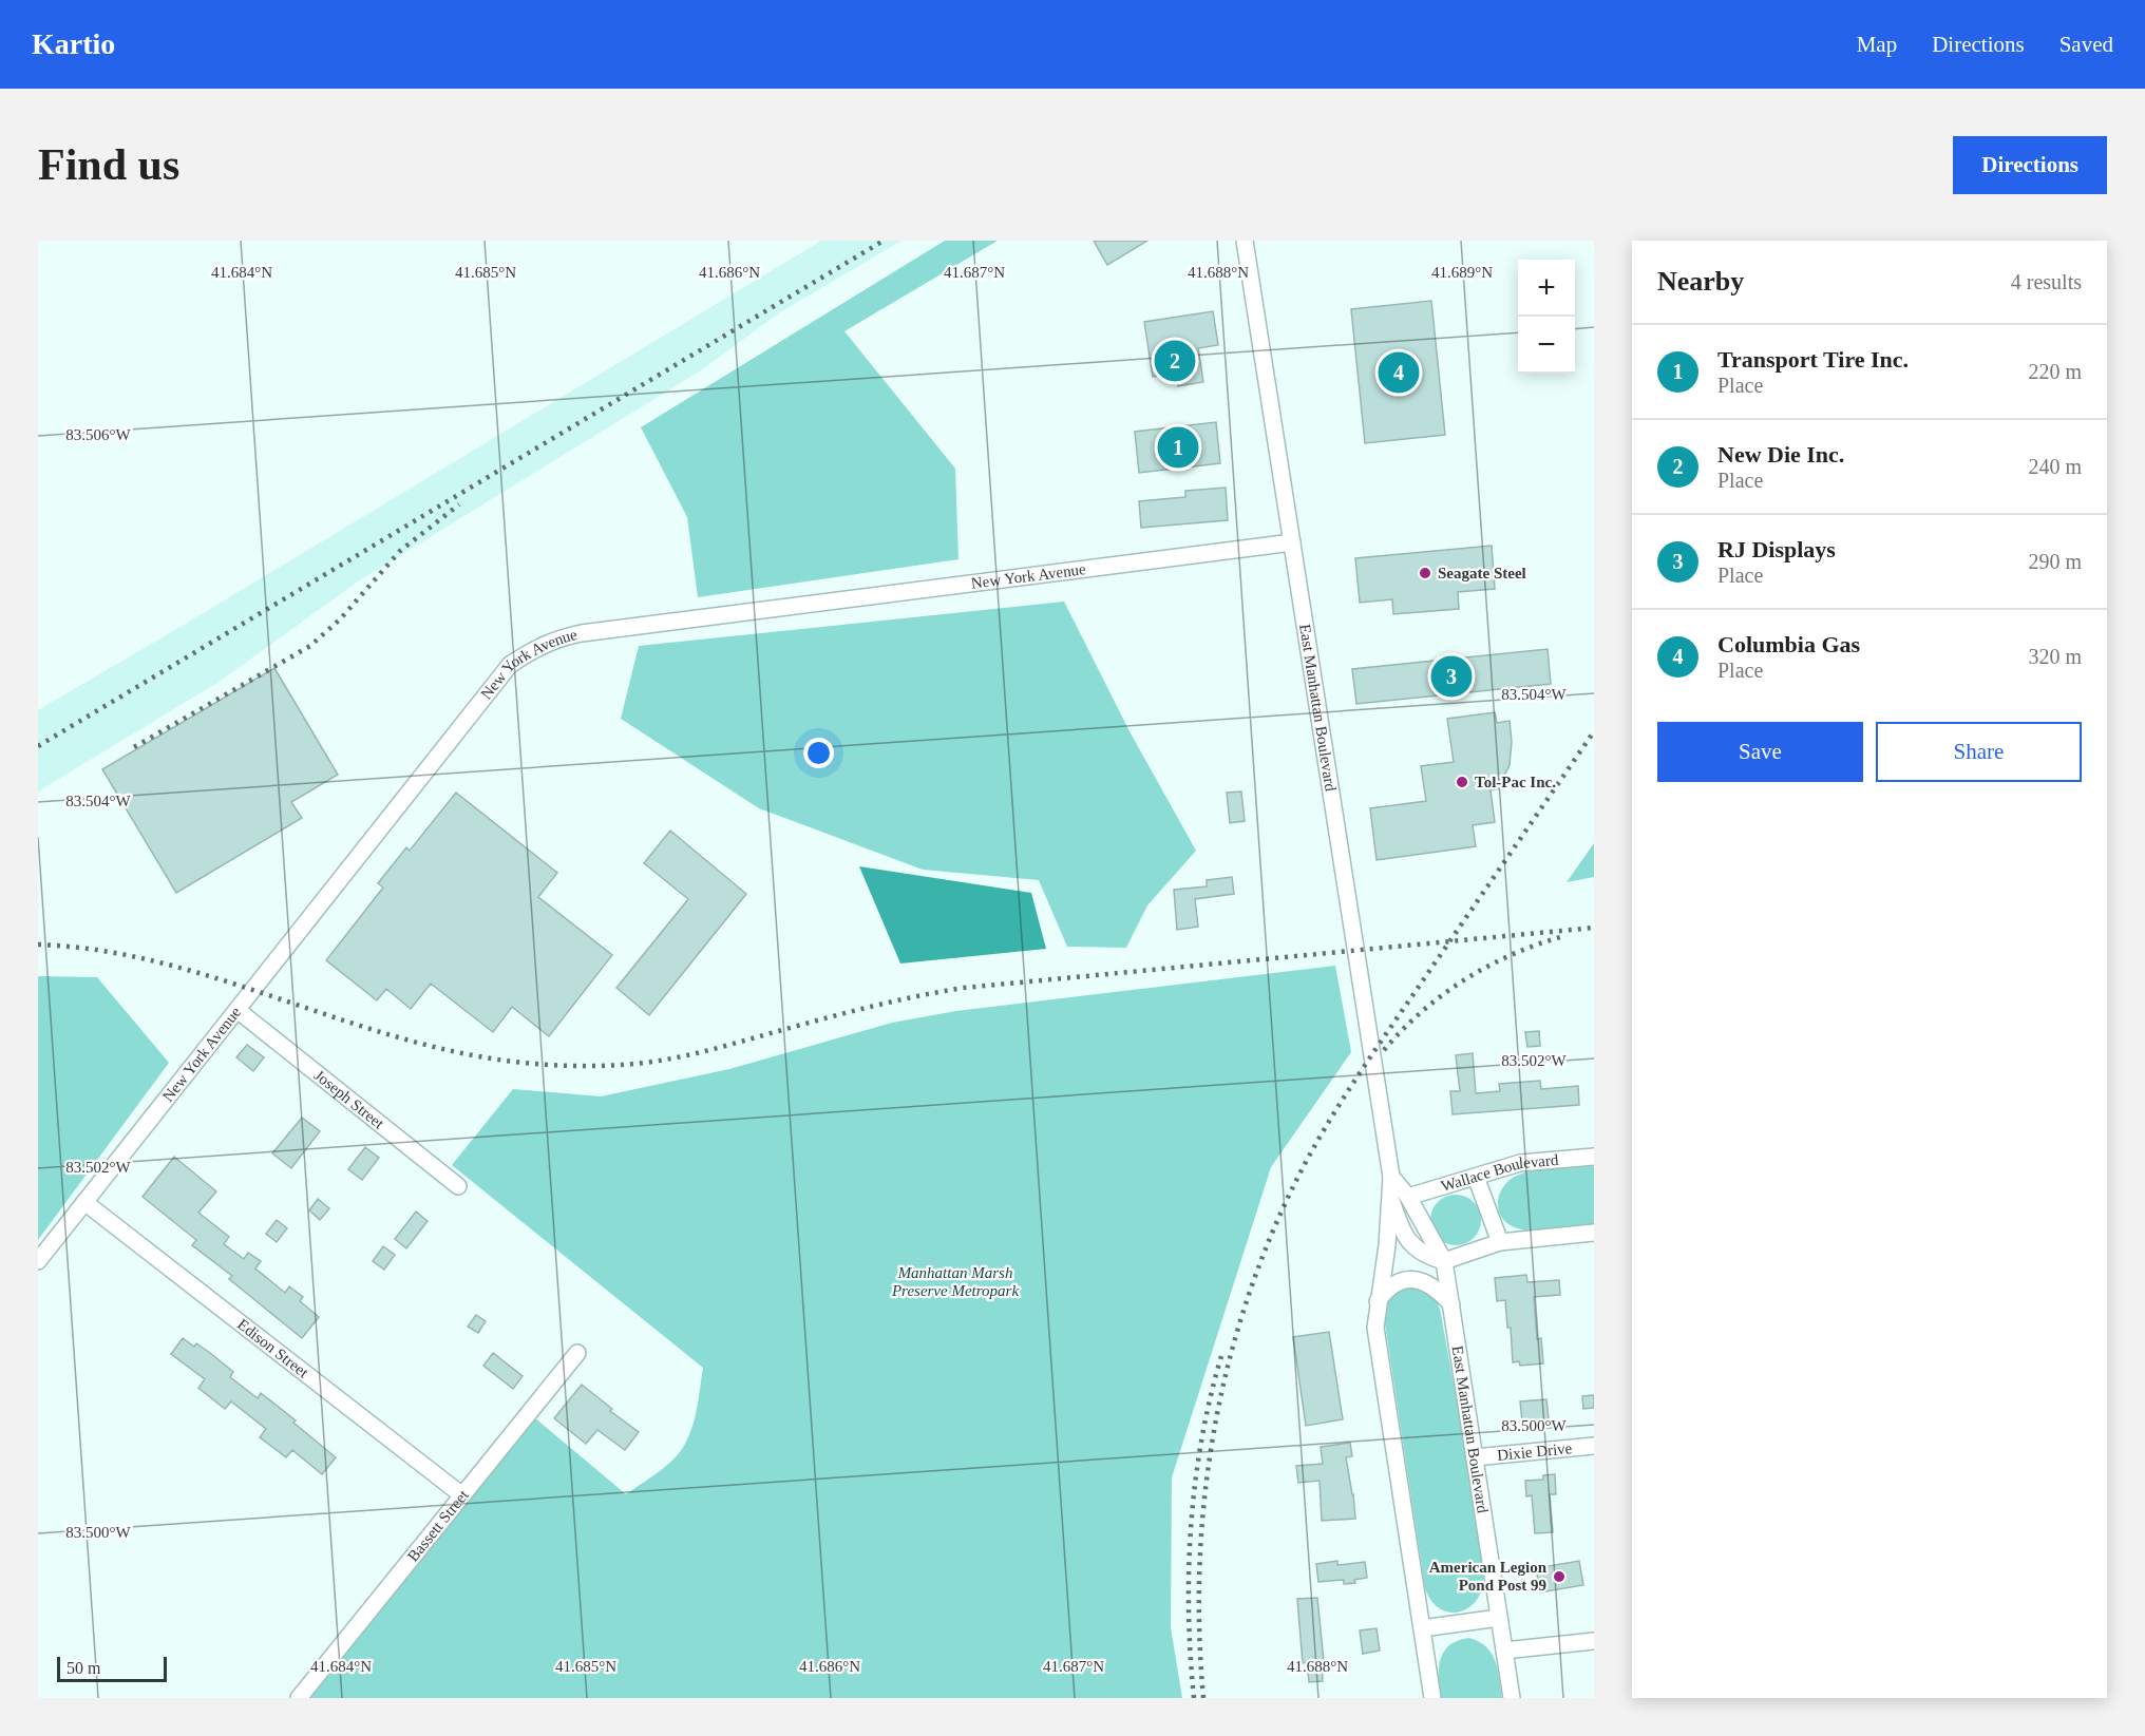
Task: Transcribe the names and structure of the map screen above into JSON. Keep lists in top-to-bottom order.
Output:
{
  "streets": {
    "street": [
      "New York Avenue",
      "East Manhattan Boulevard",
      "Joseph Street",
      "Wallace Boulevard",
      "Edison Street",
      "Dixie Drive",
      "Bassett Street"
    ]
  },
  "crossings": [
    ["New York Avenue", "East Manhattan Boulevard"],
    ["New York Avenue", "Joseph Street"],
    ["New York Avenue", "Edison Street"],
    ["East Manhattan Boulevard", "Wallace Boulevard"],
    ["East Manhattan Boulevard", "Dixie Drive"],
    ["Edison Street", "Bassett Street"]
  ],
  "parks": ["Manhattan Marsh Preserve Metropark"],
  "places": ["Seagate Steel", "Tol-Pac Inc.", "American Legion Pond Post 99"],
  "scale_bar": "50 m",
  "page": {
    "header": "Kartio",
    "nav": ["Map", "Directions", "Saved"],
    "buttons": [
      "Directions",
      ["Save", "Share"]
    ],
    "title": "Find us",
    "heading": ["Nearby", "4 results"],
    "map_buttons": ["+", "−"],
    "list": [
      {
        "mark": "1",
        "name": "Transport Tire Inc.",
        "note": "Place",
        "value": "220 m"
      },
      {
        "mark": "2",
        "name": "New Die Inc.",
        "note": "Place",
        "value": "240 m"
      },
      {
        "mark": "3",
        "name": "RJ Displays",
        "note": "Place",
        "value": "290 m"
      },
      {
        "mark": "4",
        "name": "Columbia Gas",
        "note": "Place",
        "value": "320 m"
      }
    ],
    "pins": [
      "2",
      "4",
      "1",
      "3"
    ],
    "scale": "50 m"
  },
  "coordinates": [
    "41.684°N",
    "41.685°N",
    "41.686°N",
    "41.687°N",
    "41.688°N",
    "41.689°N",
    "83.506°W",
    "83.504°W",
    "83.502°W",
    "83.500°W"
  ]
}
